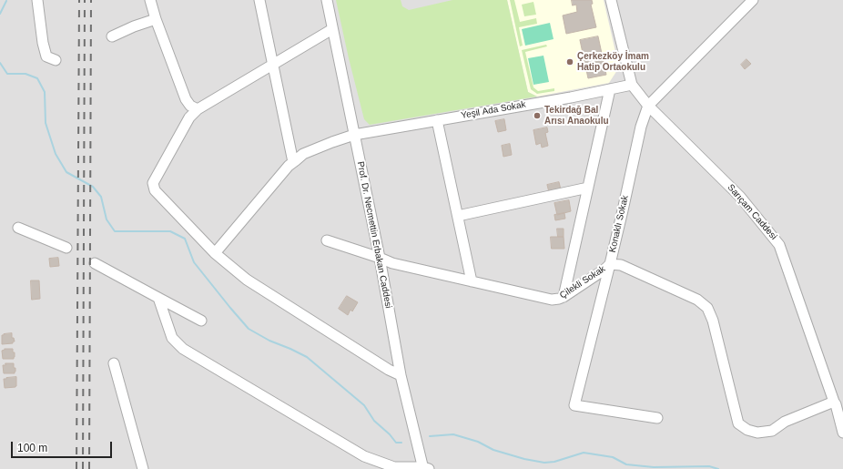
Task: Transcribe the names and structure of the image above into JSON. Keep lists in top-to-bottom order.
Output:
{
  "streets": {
    "street": [
      "Yeşil Ada Sokak",
      "Sarıçam Caddesi",
      "Konaklı Sokak",
      "Prof. Dr. Necmettin Erbakan Caddesi",
      "Çilekli Sokak"
    ]
  },
  "crossings": [
    ["Yeşil Ada Sokak", "Sarıçam Caddesi"],
    ["Yeşil Ada Sokak", "Prof. Dr. Necmettin Erbakan Caddesi"],
    ["Sarıçam Caddesi", "Konaklı Sokak"],
    ["Sarıçam Caddesi", "Çilekli Sokak"],
    ["Konaklı Sokak", "Çilekli Sokak"],
    ["Prof. Dr. Necmettin Erbakan Caddesi", "Çilekli Sokak"]
  ],
  "places": ["Çerkezköy İmam Hatip Ortaokulu", "Tekirdağ Bal Arısı Anaokulu"],
  "scale_bar": "100 m"
}
